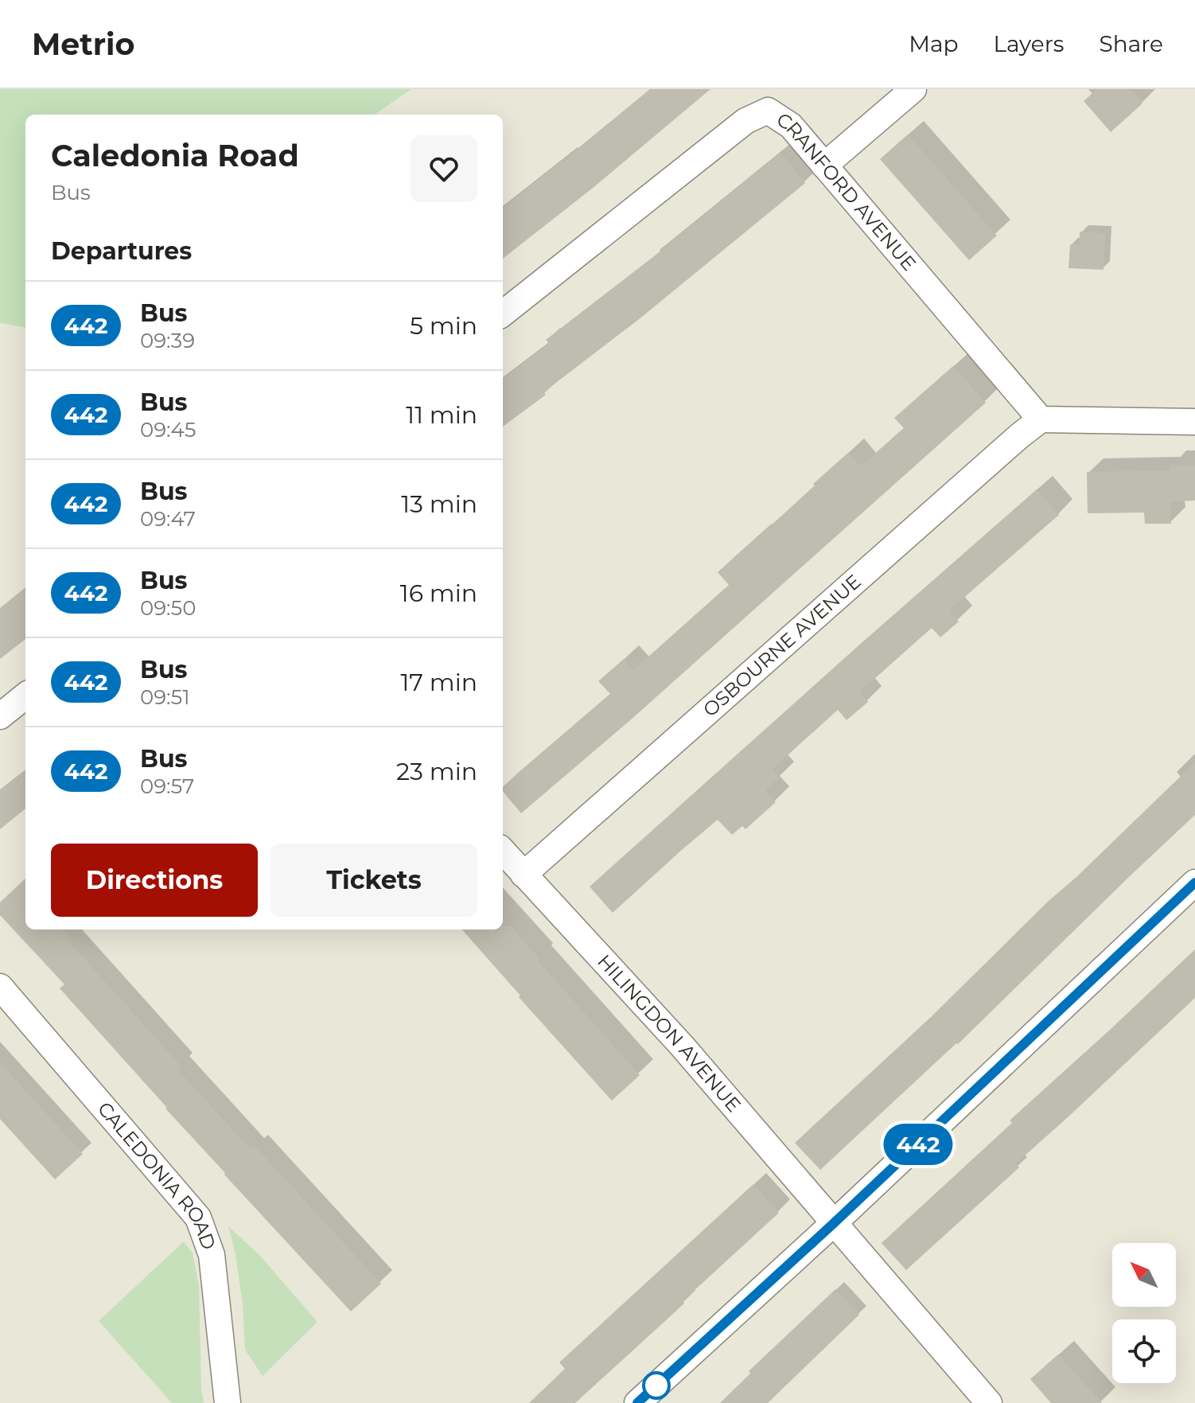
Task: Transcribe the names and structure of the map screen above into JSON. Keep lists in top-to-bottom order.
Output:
{
  "streets": {
    "street": [
      "CRANFORD AVENUE",
      "OSBOURNE AVENUE",
      "HILINGDON AVENUE",
      "CALEDONIA ROAD"
    ]
  },
  "crossings": [
    ["CRANFORD AVENUE", "OSBOURNE AVENUE"],
    ["OSBOURNE AVENUE", "HILINGDON AVENUE"]
  ],
  "lines": ["bus line 442"],
  "north": "top left",
  "page": {
    "header": "Metrio",
    "nav": ["Map", "Layers", "Share"],
    "on_map": "442",
    "heading": [
      ["Caledonia Road", "Bus"],
      "Departures"
    ],
    "list": [
      {
        "mark": "442",
        "name": "Bus",
        "note": "09:39",
        "value": "5 min"
      },
      {
        "mark": "442",
        "name": "Bus",
        "note": "09:45",
        "value": "11 min"
      },
      {
        "mark": "442",
        "name": "Bus",
        "note": "09:47",
        "value": "13 min"
      },
      {
        "mark": "442",
        "name": "Bus",
        "note": "09:50",
        "value": "16 min"
      },
      {
        "mark": "442",
        "name": "Bus",
        "note": "09:51",
        "value": "17 min"
      },
      {
        "mark": "442",
        "name": "Bus",
        "note": "09:57",
        "value": "23 min"
      }
    ],
    "buttons": ["Directions", "Tickets"]
  }
}
